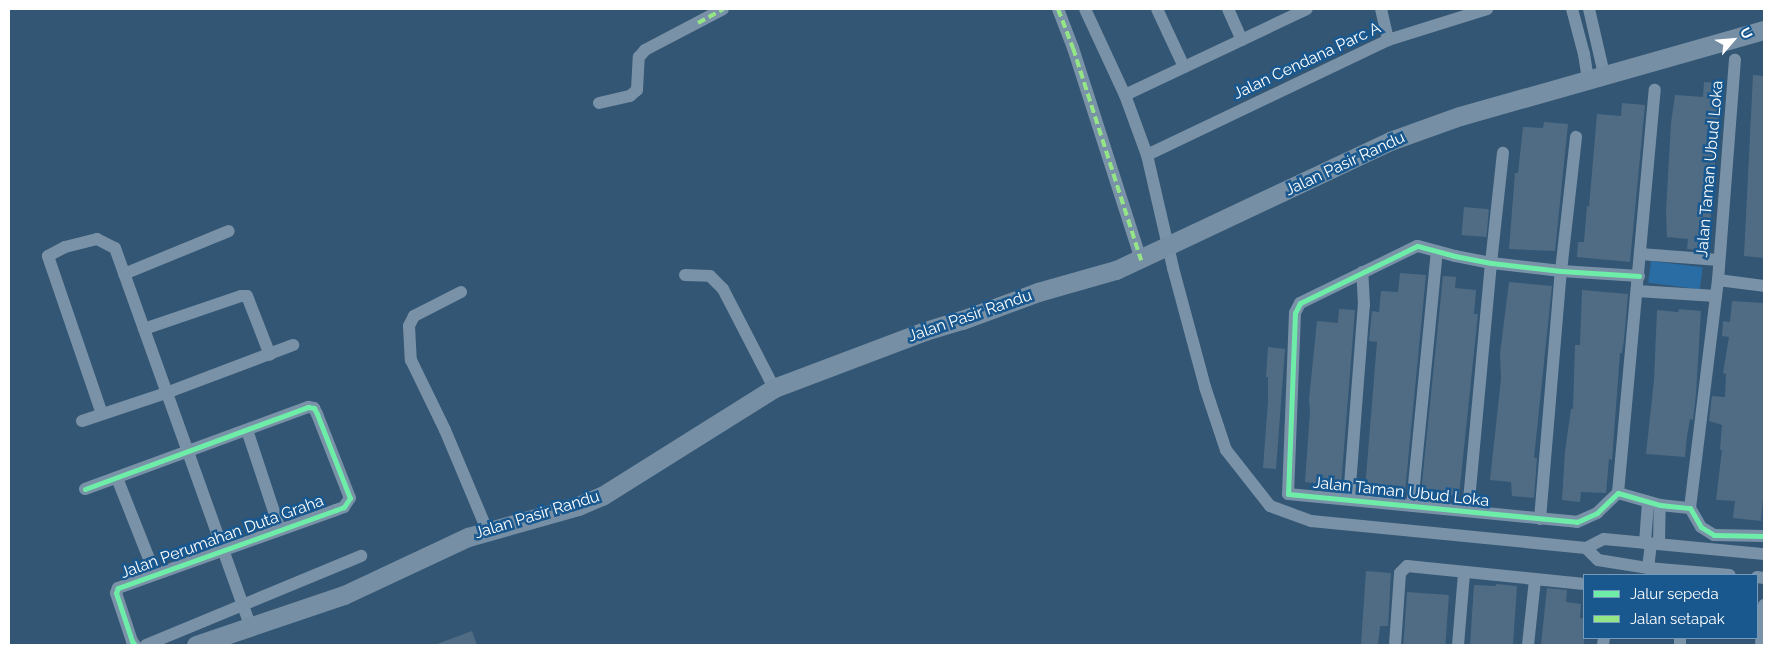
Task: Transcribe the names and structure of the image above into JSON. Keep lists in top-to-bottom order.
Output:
{
  "streets": {
    "main road": ["Jalan Pasir Randu"],
    "street": ["Jalan Cendana Parc A", "Jalan Taman Ubud Loka", "Jalan Perumahan Duta Graha"]
  },
  "crossings": [
    ["Jalan Pasir Randu", "Jalan Perumahan Duta Graha"]
  ],
  "legend": ["Jalur sepeda", "Jalan setapak"],
  "north": "top right"
}
